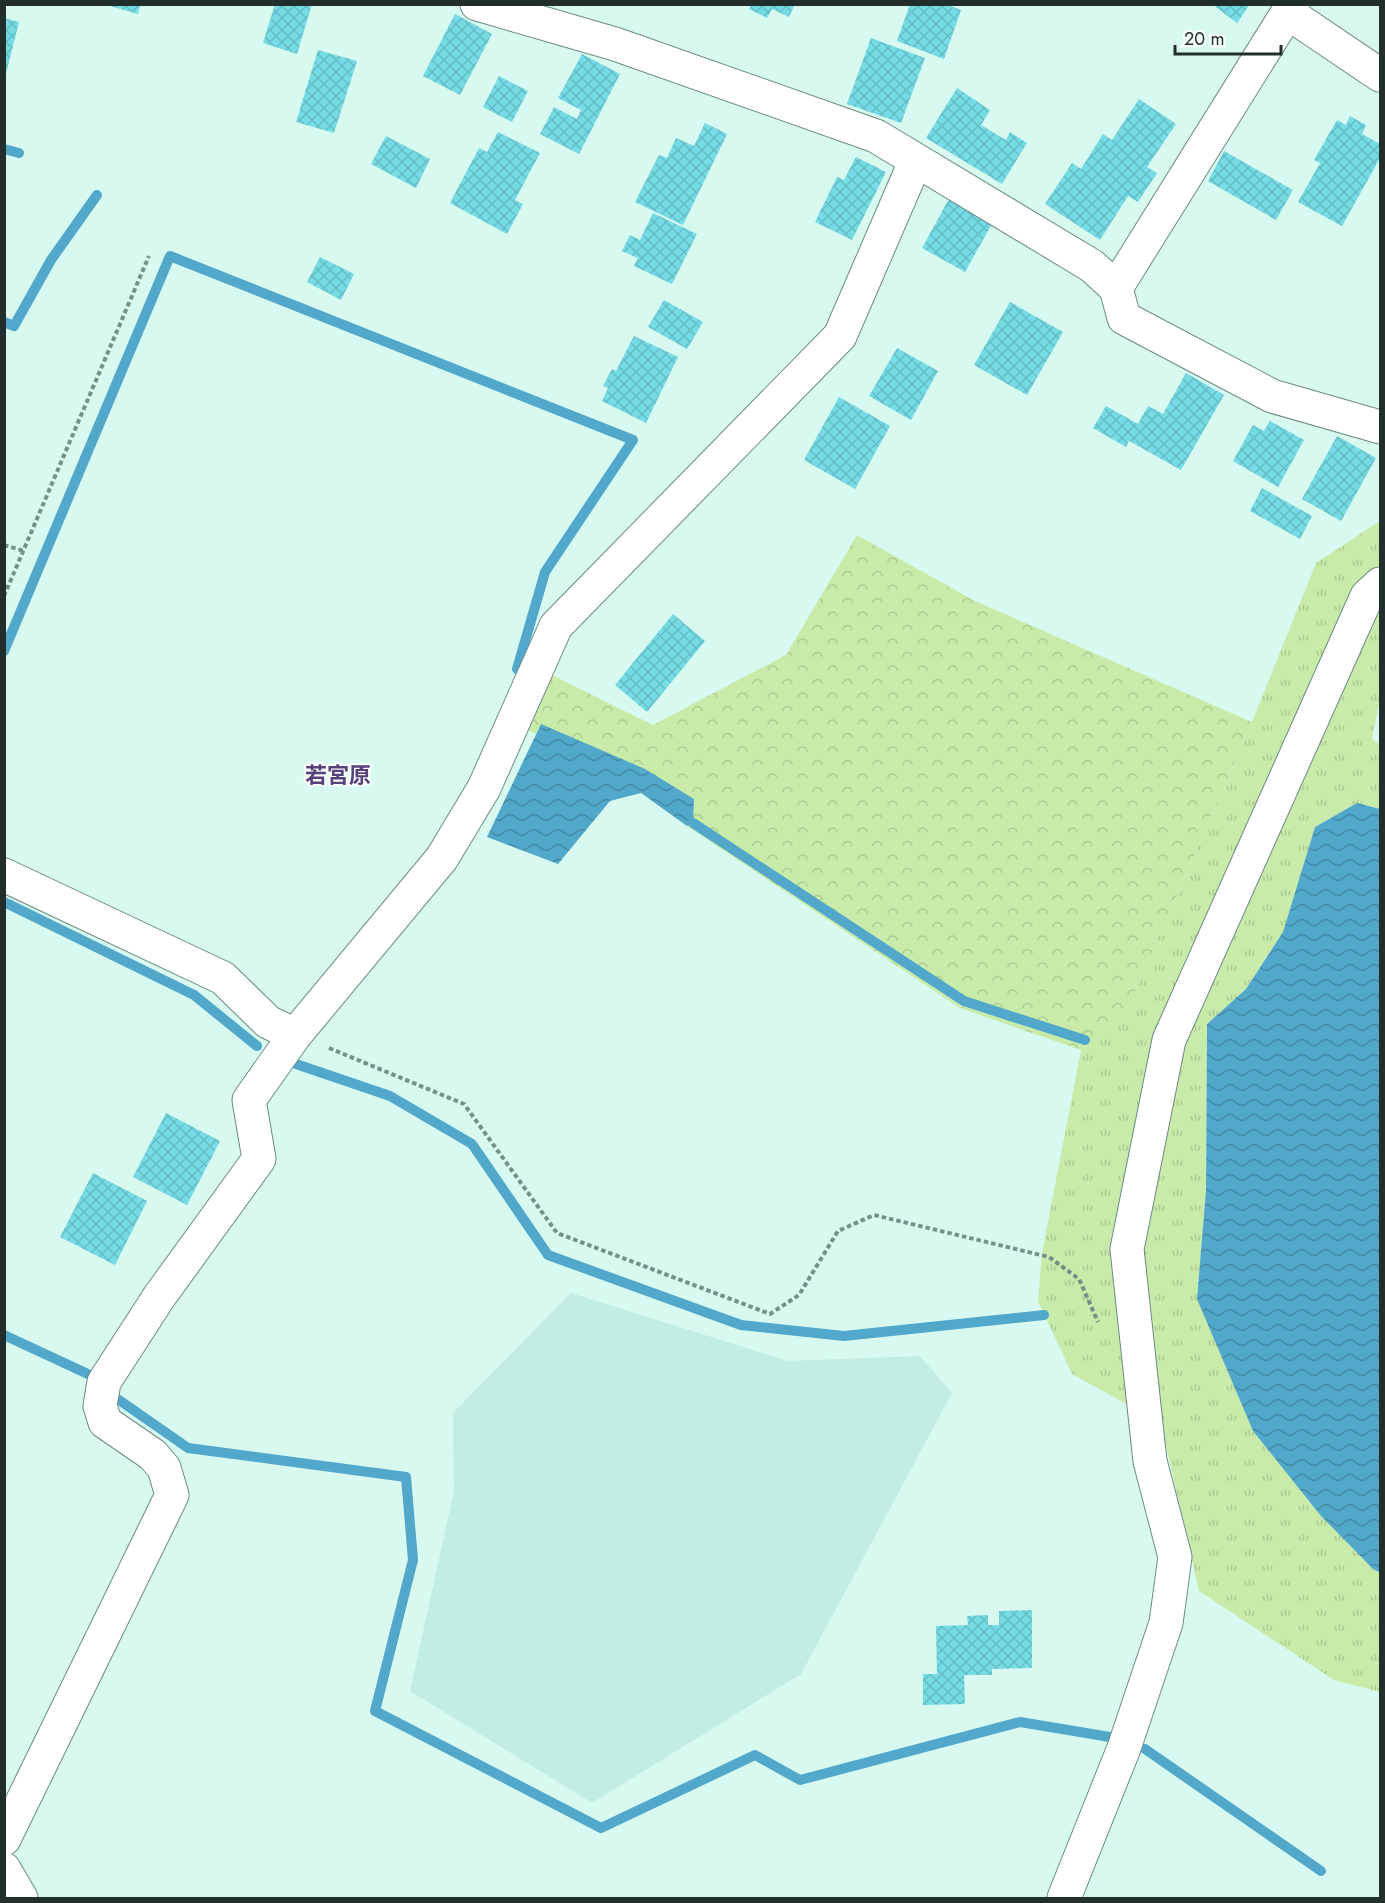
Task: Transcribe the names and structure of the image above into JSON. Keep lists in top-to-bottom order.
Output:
{
  "districts": ["若宮原"],
  "scale_bar": "20 m"
}
